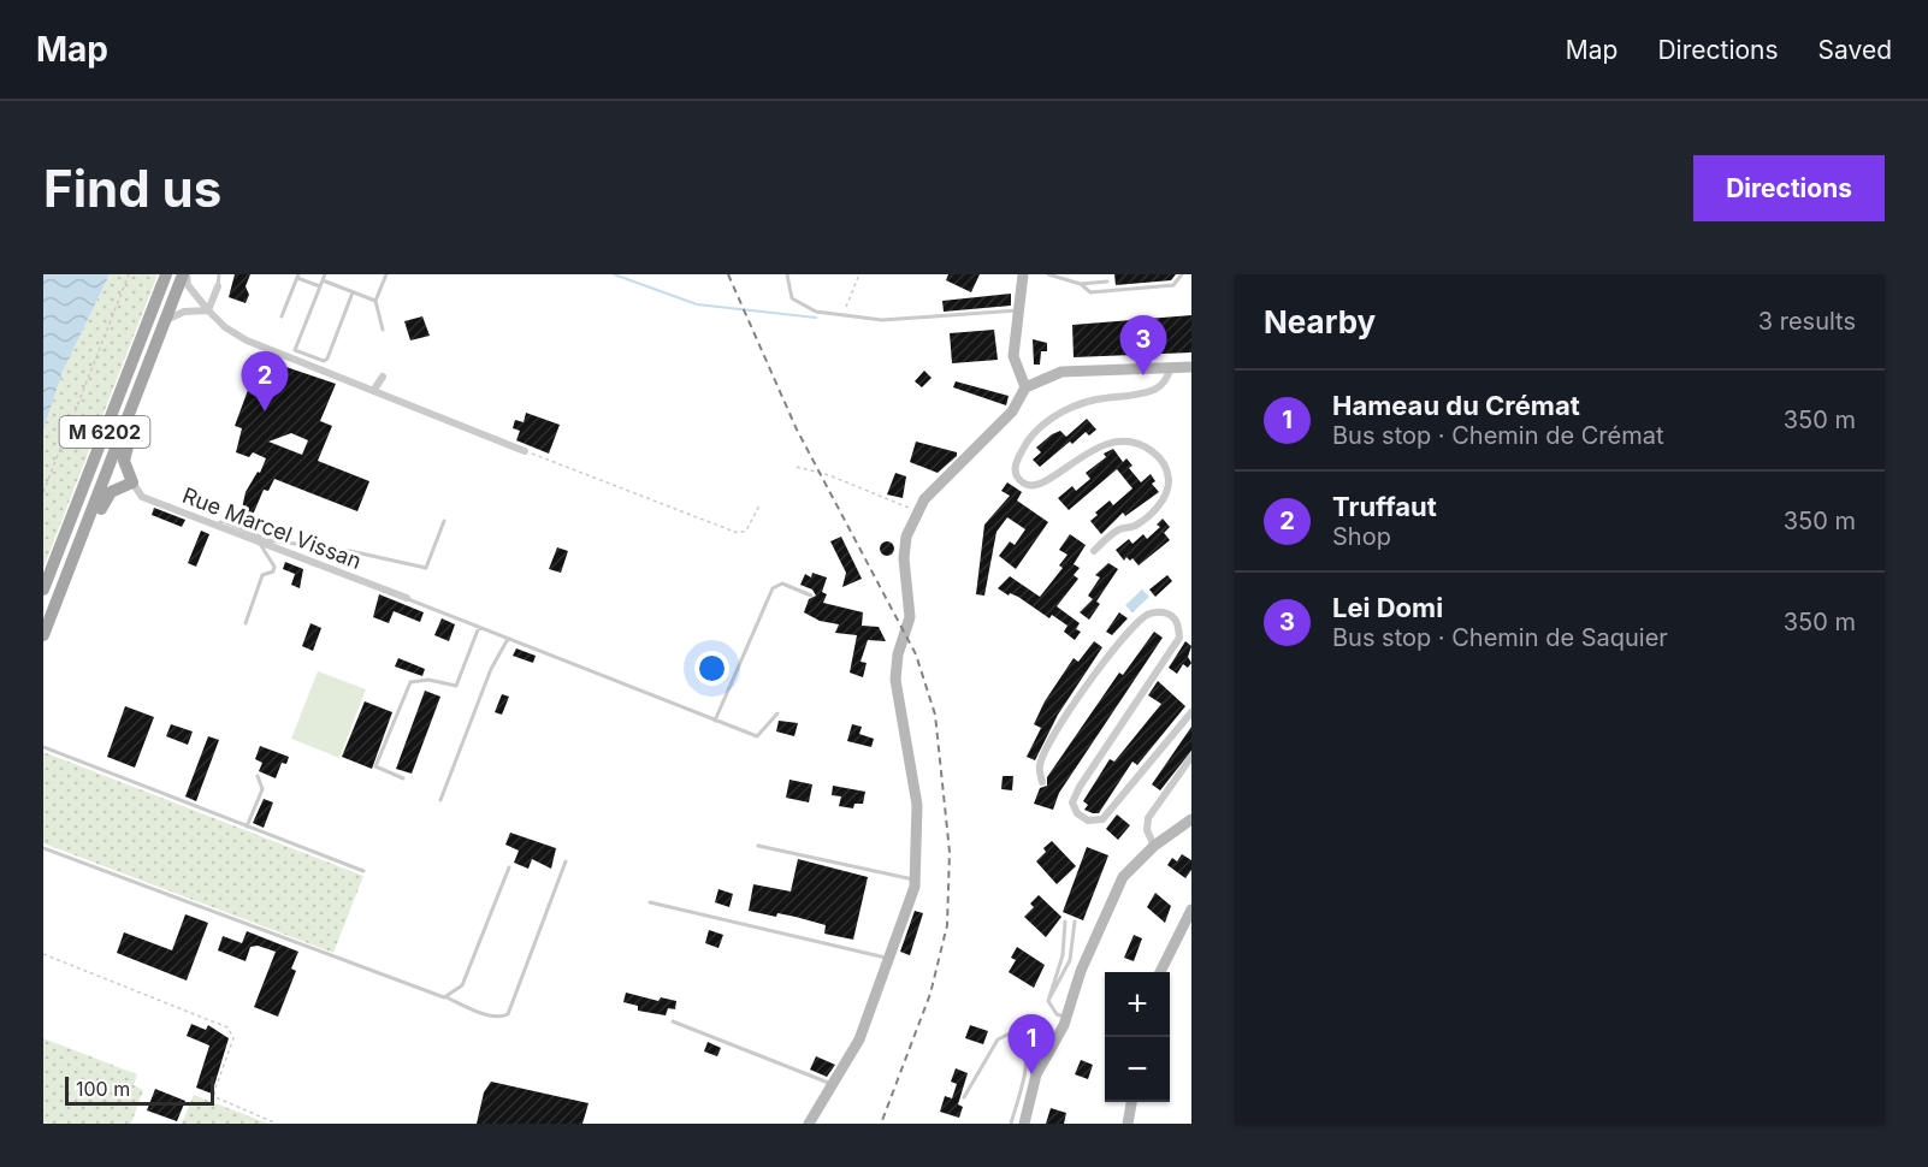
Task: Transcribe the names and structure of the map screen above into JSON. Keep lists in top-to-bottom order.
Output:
{
  "streets": {
    "main road": ["M 6202"],
    "street": ["Rue Marcel Vissan"]
  },
  "scale_bar": "100 m",
  "page": {
    "header": "Map",
    "nav": ["Map", "Directions", "Saved"],
    "buttons": "Directions",
    "title": "Find us",
    "heading": ["Nearby", "3 results"],
    "pins": ["3", "2", "1"],
    "list": [
      {
        "mark": "1",
        "name": "Hameau du Crémat",
        "note": "Bus stop · Chemin de Crémat",
        "value": "350 m"
      },
      {
        "mark": "2",
        "name": "Truffaut",
        "note": "Shop",
        "value": "350 m"
      },
      {
        "mark": "3",
        "name": "Lei Domi",
        "note": "Bus stop · Chemin de Saquier",
        "value": "350 m"
      }
    ],
    "map_buttons": ["+", "−"],
    "scale": "100 m"
  }
}
